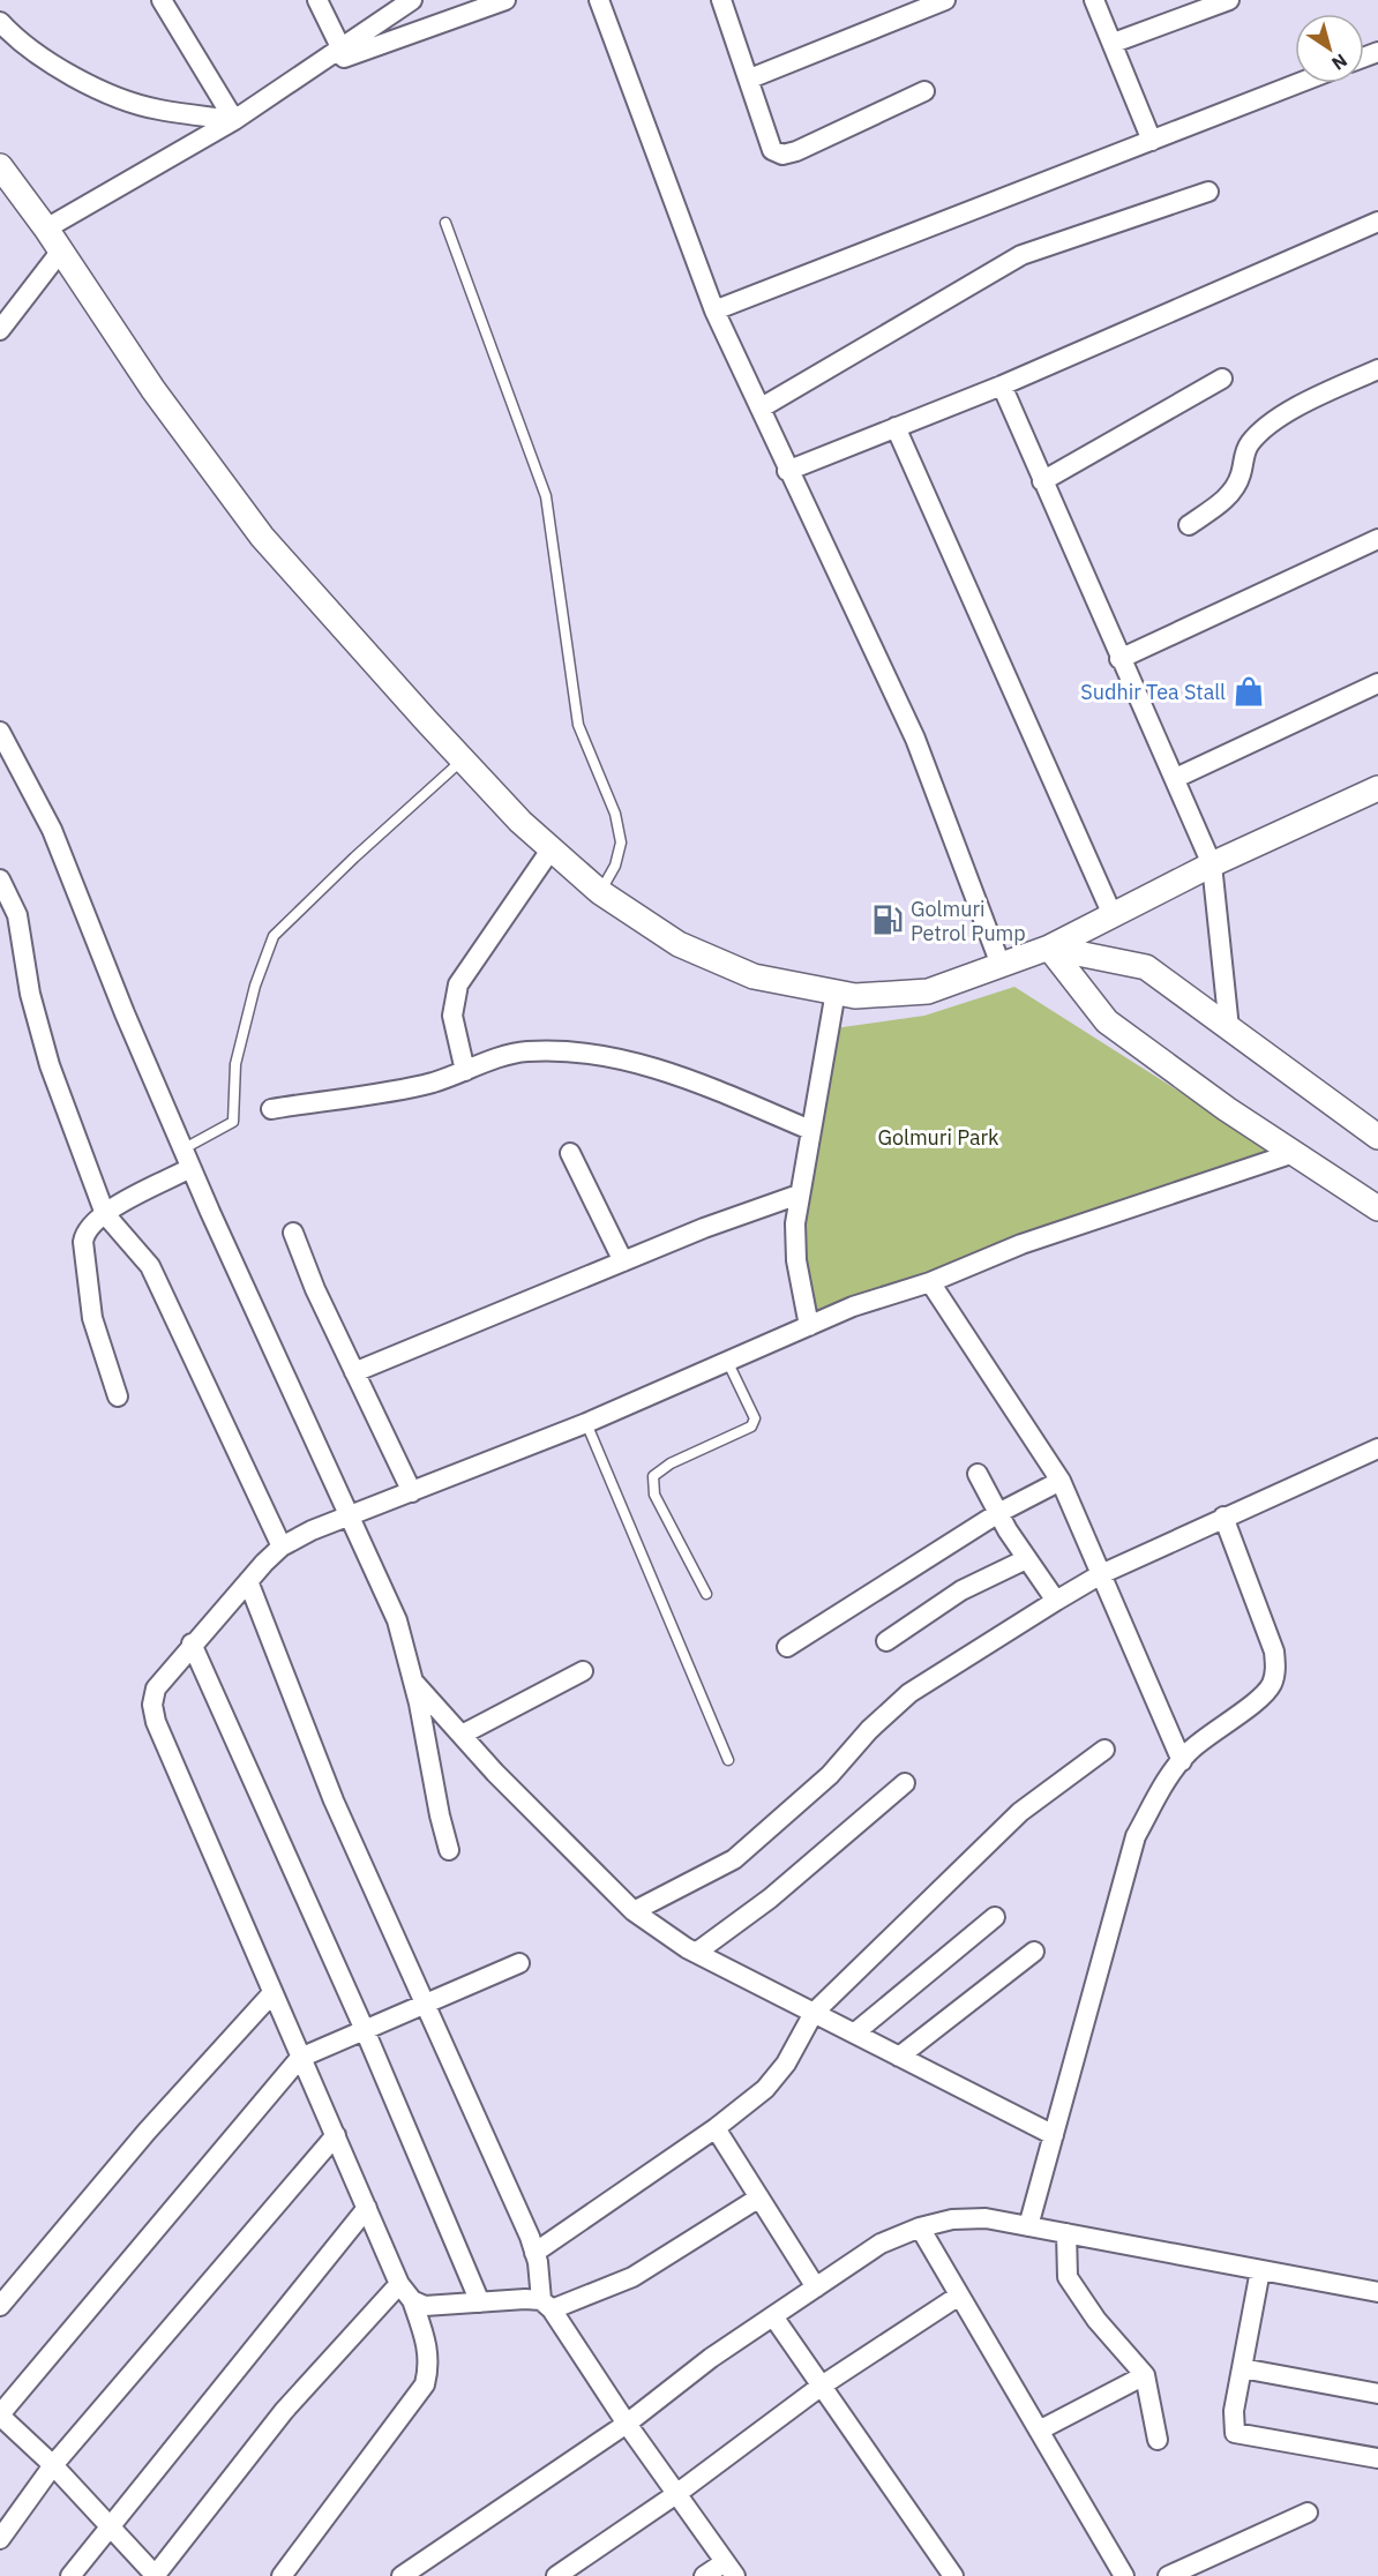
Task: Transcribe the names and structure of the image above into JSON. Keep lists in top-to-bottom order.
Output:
{
  "parks": ["Golmuri Park"],
  "places": {
    "shop": ["Sudhir Tea Stall"],
    "fuel station": ["Golmuri Petrol Pump"]
  },
  "north": "bottom right"
}
